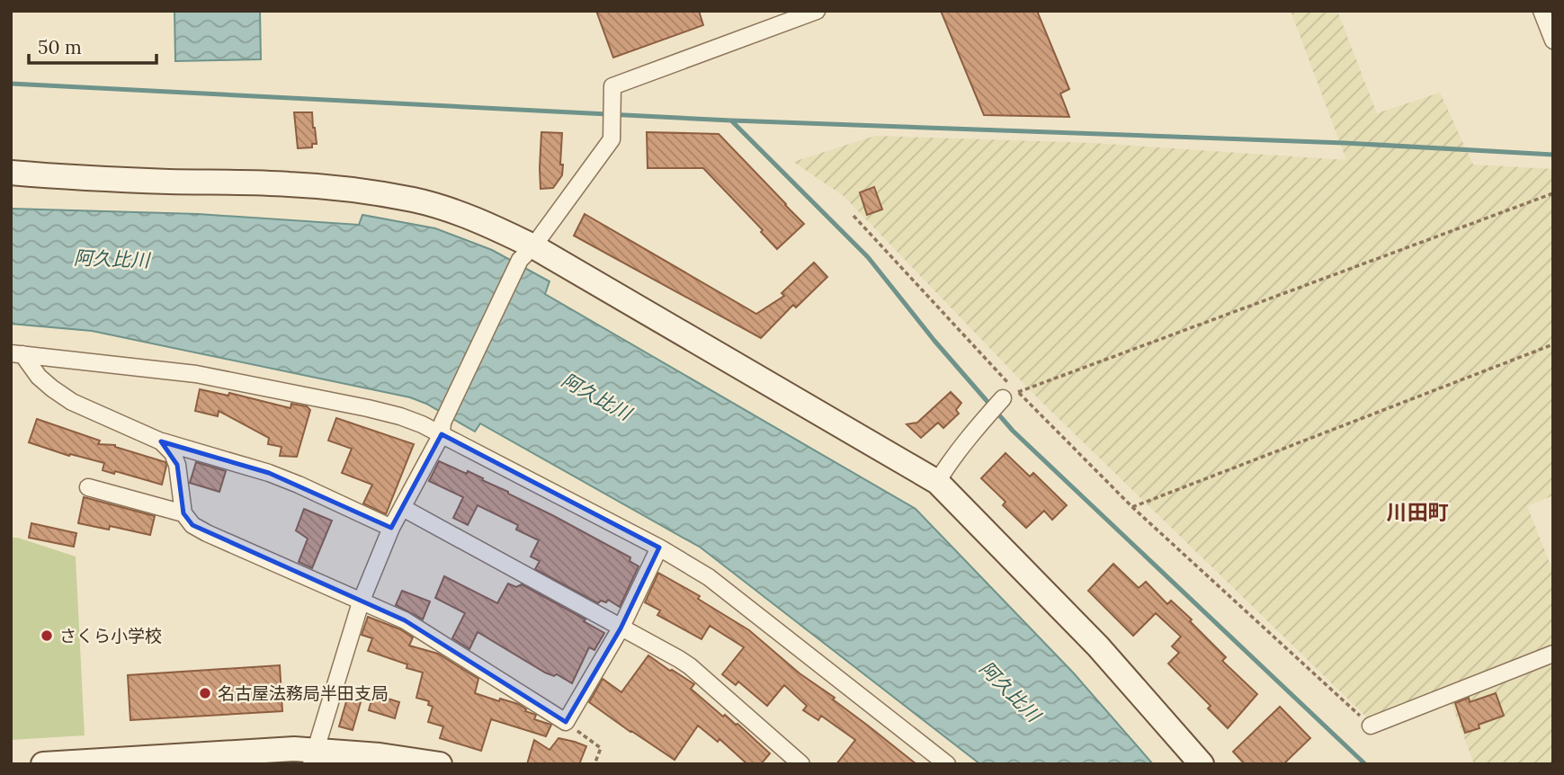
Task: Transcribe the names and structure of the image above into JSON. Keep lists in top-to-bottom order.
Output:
{
  "districts": ["川田町"],
  "water": ["阿久比川"],
  "places": ["さくら小学校", "名古屋法務局半田支局"],
  "scale_bar": "50 m"
}
